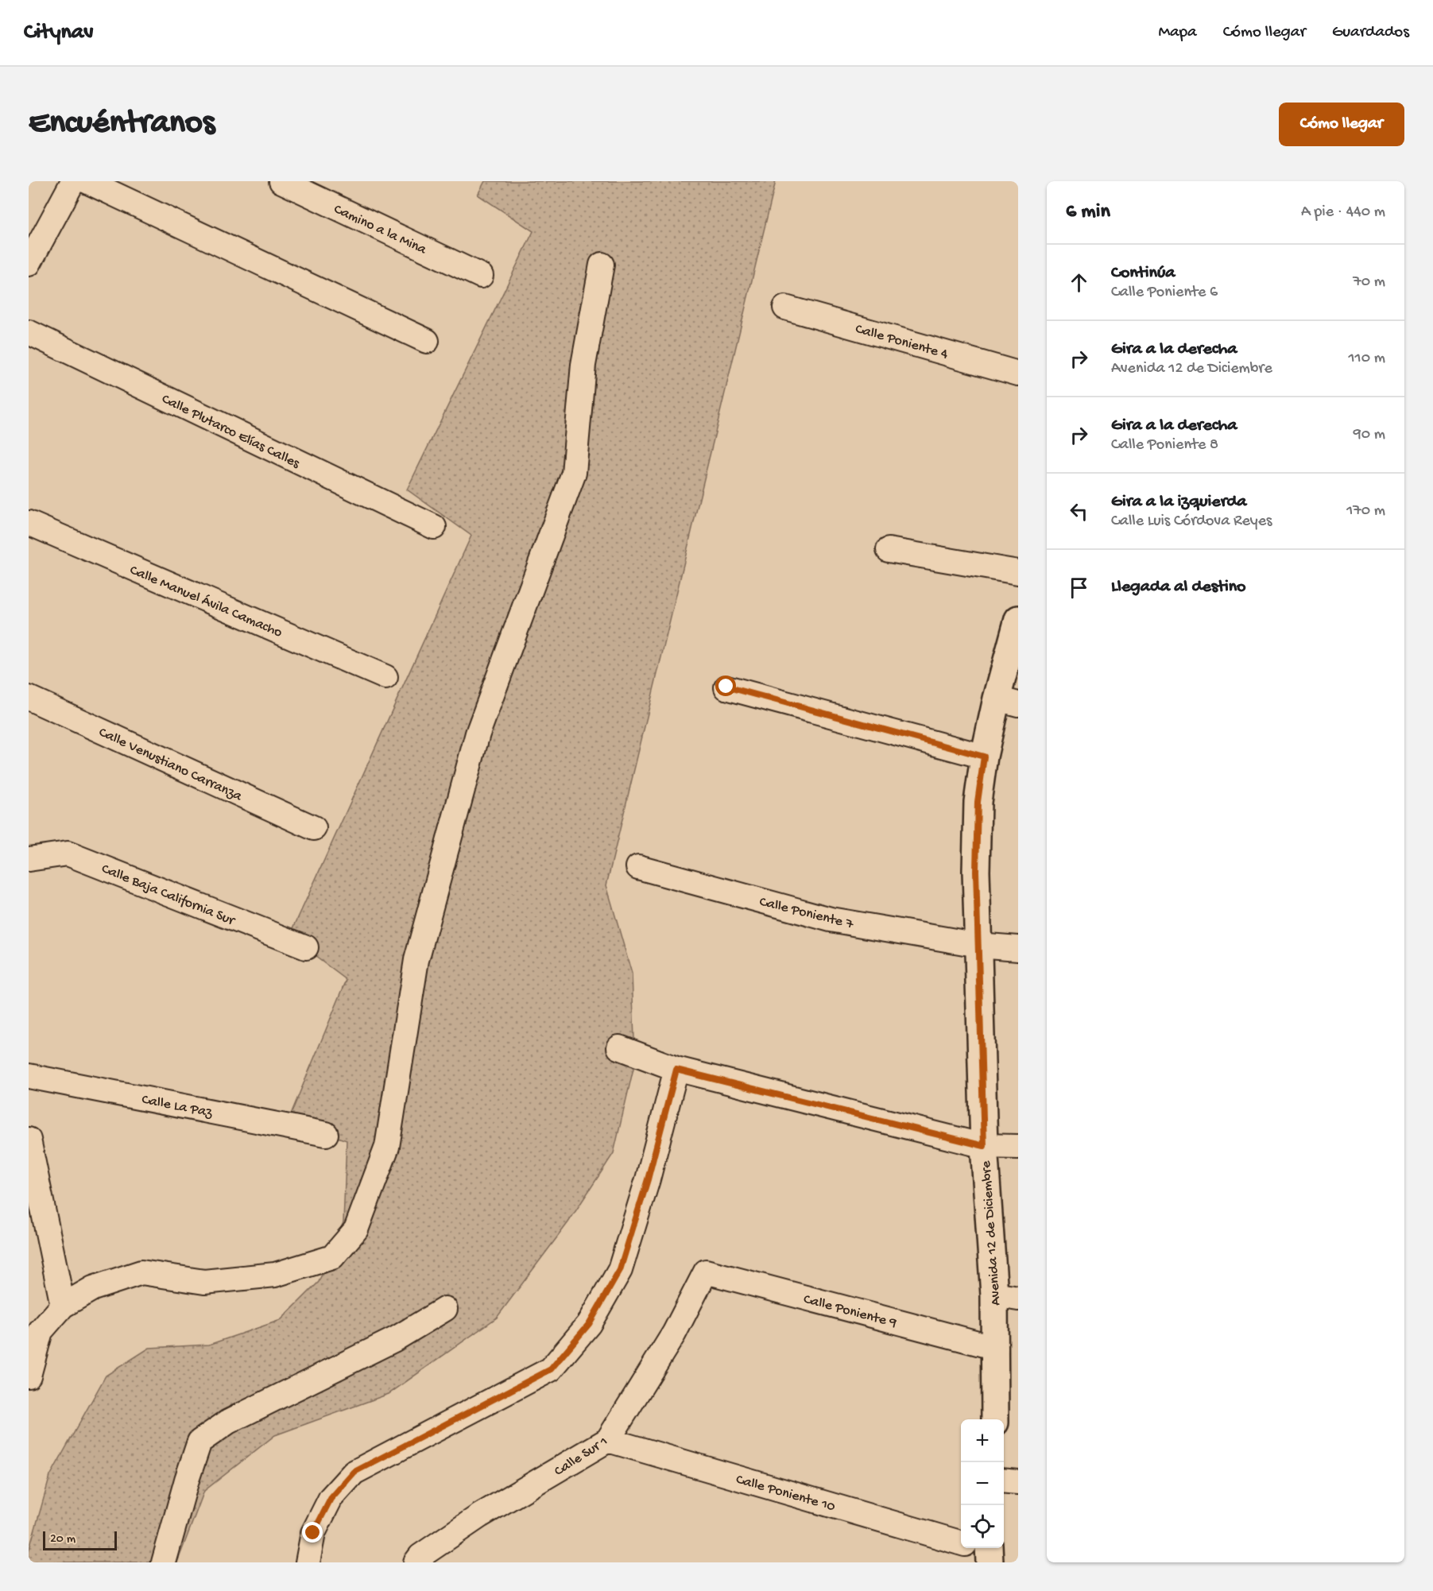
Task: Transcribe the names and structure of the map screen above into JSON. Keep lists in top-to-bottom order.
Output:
{
  "streets": {
    "street": [
      "Camino a la Mina",
      "Calle Poniente 4",
      "Calle Plutarco Elías Calles",
      "Calle Manuel Ávila Camacho",
      "Calle Venustiano Carranza",
      "Calle Baja California Sur",
      "Calle Poniente 7",
      "Calle La Paz",
      "Avenida 12 de Diciembre",
      "Calle Poniente 9",
      "Calle Sur 1",
      "Calle Poniente 10"
    ]
  },
  "crossings": [
    ["Calle Poniente 7", "Avenida 12 de Diciembre"],
    ["Avenida 12 de Diciembre", "Calle Poniente 9"],
    ["Calle Poniente 9", "Calle Sur 1"],
    ["Calle Sur 1", "Calle Poniente 10"]
  ],
  "scale_bar": "20 m",
  "page": {
    "header": "Citynav",
    "nav": ["Mapa", "Cómo llegar", "Guardados"],
    "buttons": "Cómo llegar",
    "title": "Encuéntranos",
    "heading": ["6 min", "A pie · 440 m"],
    "list": [
      ["Continúa", "Calle Poniente 6", "70 m"],
      ["Gira a la derecha", "Avenida 12 de Diciembre", "110 m"],
      ["Gira a la derecha", "Calle Poniente 8", "90 m"],
      ["Gira a la izquierda", "Calle Luis Córdova Reyes", "170 m"],
      "Llegada al destino"
    ],
    "map_buttons": ["+", "−"],
    "scale": "20 m"
  }
}
